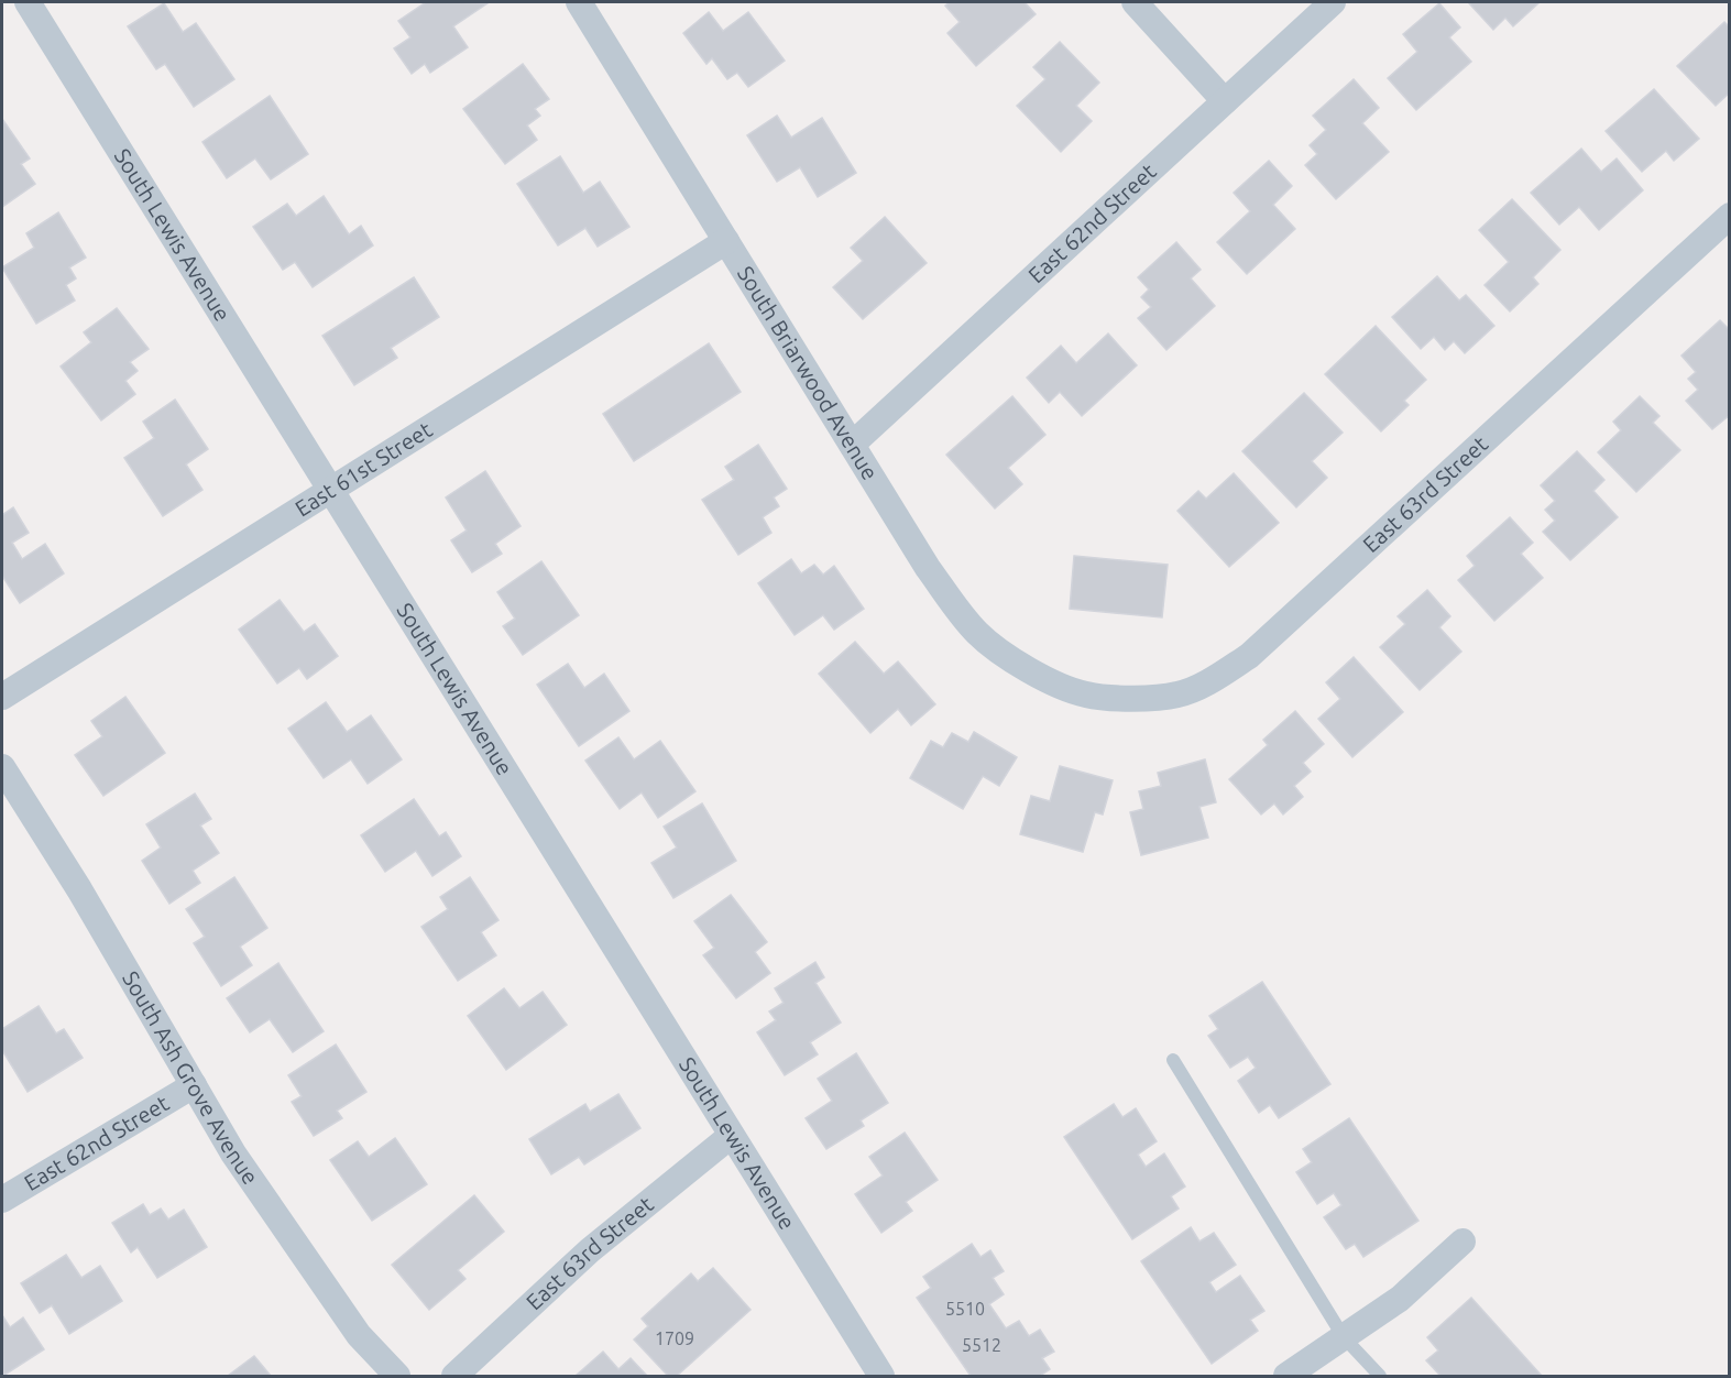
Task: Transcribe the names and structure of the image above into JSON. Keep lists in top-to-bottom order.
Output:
{
  "streets": {
    "street": [
      "East 62nd Street",
      "South Lewis Avenue",
      "South Briarwood Avenue",
      "East 61st Street",
      "East 63rd Street",
      "South Ash Grove Avenue"
    ]
  },
  "crossings": [
    ["East 62nd Street", "South Briarwood Avenue"],
    ["East 62nd Street", "South Ash Grove Avenue"],
    ["South Lewis Avenue", "East 61st Street"],
    ["South Lewis Avenue", "East 63rd Street"],
    ["South Briarwood Avenue", "East 61st Street"],
    ["South Briarwood Avenue", "East 63rd Street"]
  ],
  "house_numbers": ["5510", "1709", "5512"]
}
